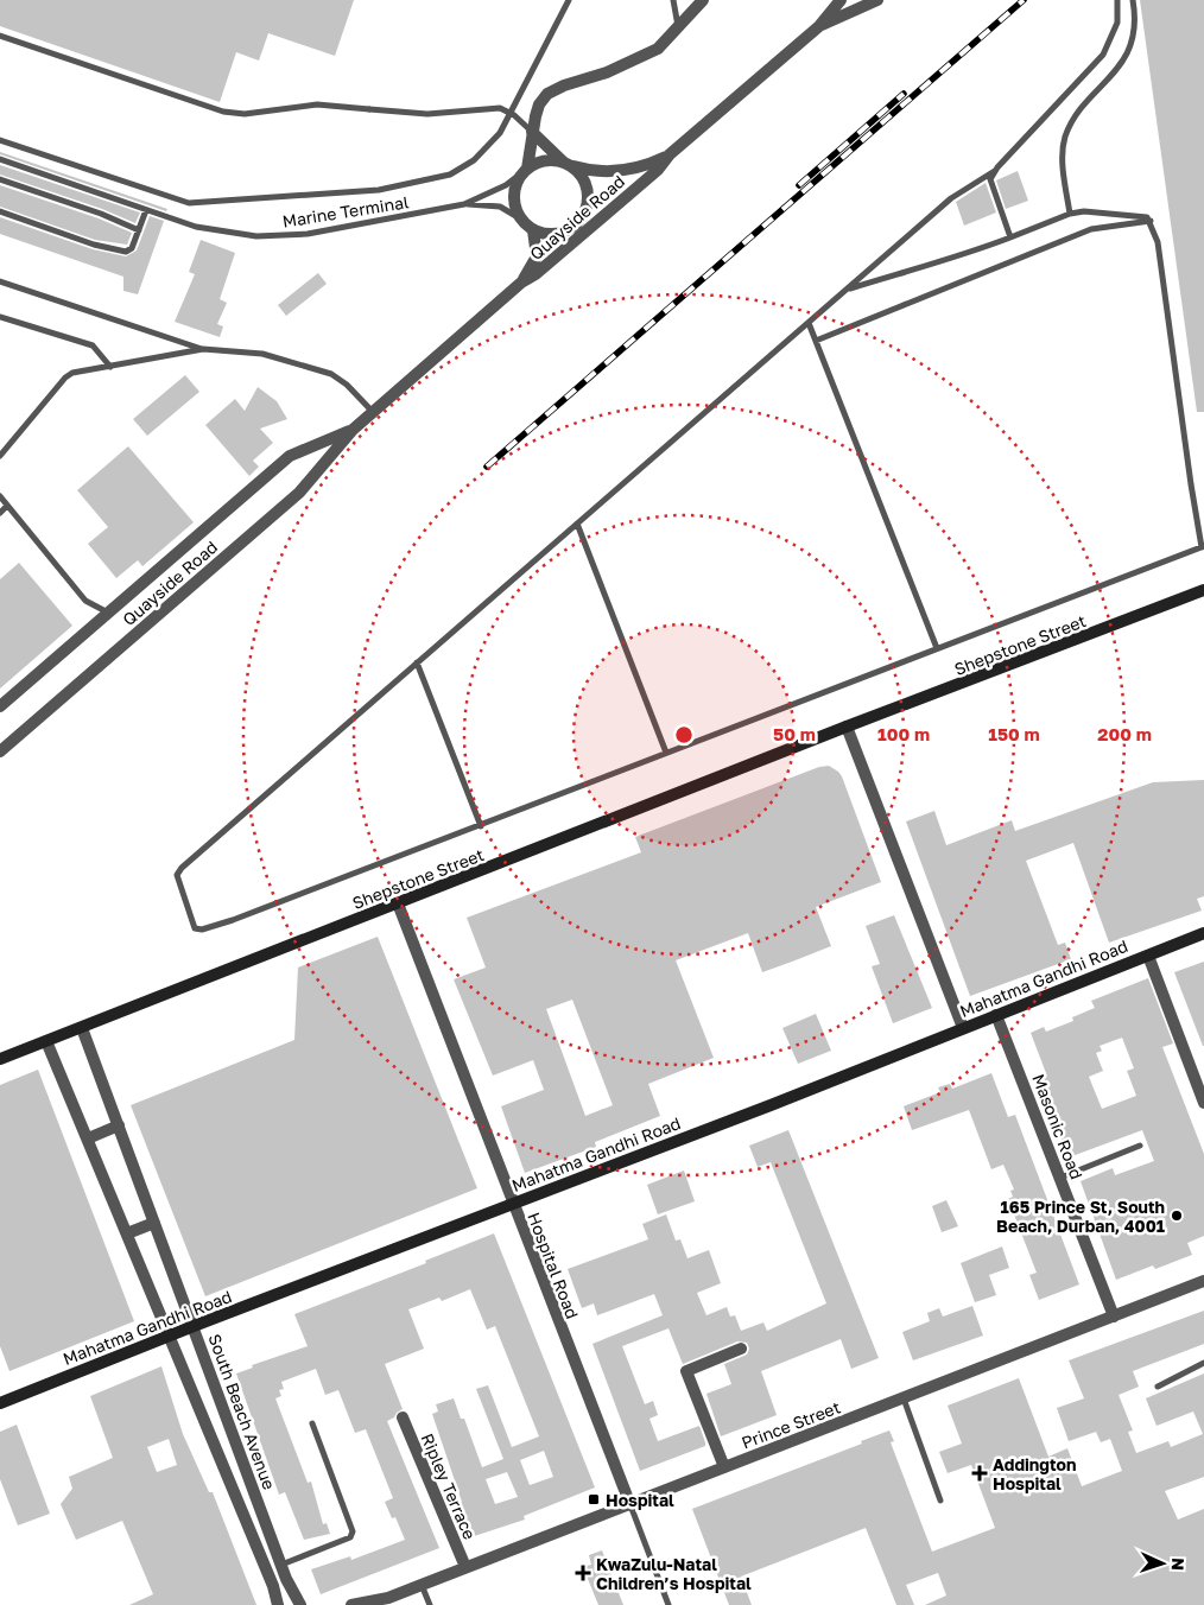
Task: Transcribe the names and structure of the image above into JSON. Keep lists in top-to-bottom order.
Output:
{
  "streets": {
    "main road": ["Shepstone Street", "Mahatma Gandhi Road"],
    "street": [
      "Quayside Road",
      "Masonic Road",
      "Hospital Road",
      "South Beach Avenue",
      "Prince Street",
      "Ripley Terrace"
    ],
    "lane": ["Marine Terminal"]
  },
  "crossings": [
    ["Shepstone Street", "Hospital Road"],
    ["Shepstone Street", "South Beach Avenue"],
    ["Mahatma Gandhi Road", "Masonic Road"],
    ["Mahatma Gandhi Road", "Hospital Road"],
    ["Mahatma Gandhi Road", "South Beach Avenue"],
    ["Masonic Road", "Prince Street"],
    ["Hospital Road", "Prince Street"],
    ["Prince Street", "Ripley Terrace"]
  ],
  "places": {
    "other": ["165 Prince St, South Beach, Durban, 4001"],
    "health": ["Addington Hospital", "KwaZulu-Natal Children’s Hospital"],
    "transit": ["Hospital"]
  },
  "north": "right",
  "rings": [
    "50 m",
    "100 m",
    "150 m",
    "200 m"
  ]
}
